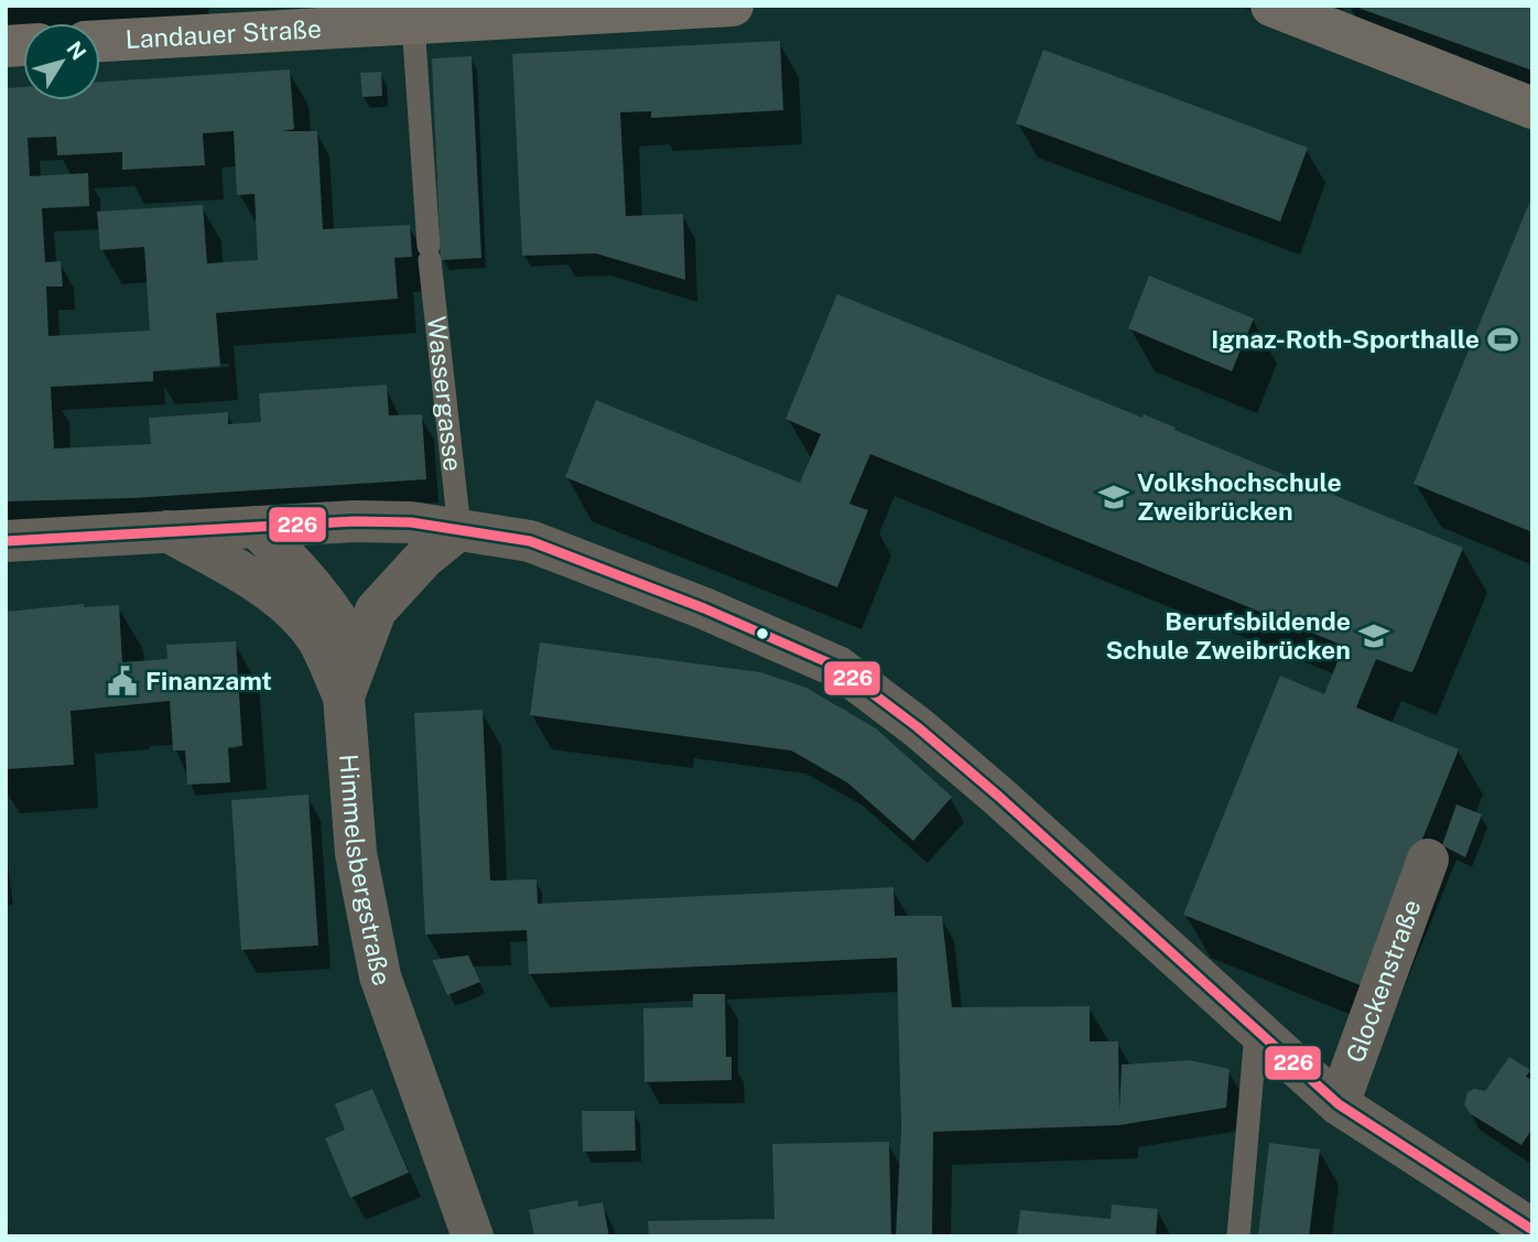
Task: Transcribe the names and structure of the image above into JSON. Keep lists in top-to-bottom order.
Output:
{
  "streets": {
    "main road": ["Landauer Straße"],
    "street": ["Himmelsbergstraße", "Glockenstraße"],
    "lane": ["Wassergasse"]
  },
  "crossings": [
    ["Landauer Straße", "Wassergasse"],
    ["Wassergasse", "Himmelsbergstraße"]
  ],
  "places": {
    "sports": ["Ignaz-Roth-Sporthalle"],
    "school or university": ["Volkshochschule Zweibrücken", "Berufsbildende Schule Zweibrücken"],
    "public building": ["Finanzamt"]
  },
  "lines": ["transit line 226"],
  "north": "top right"
}
